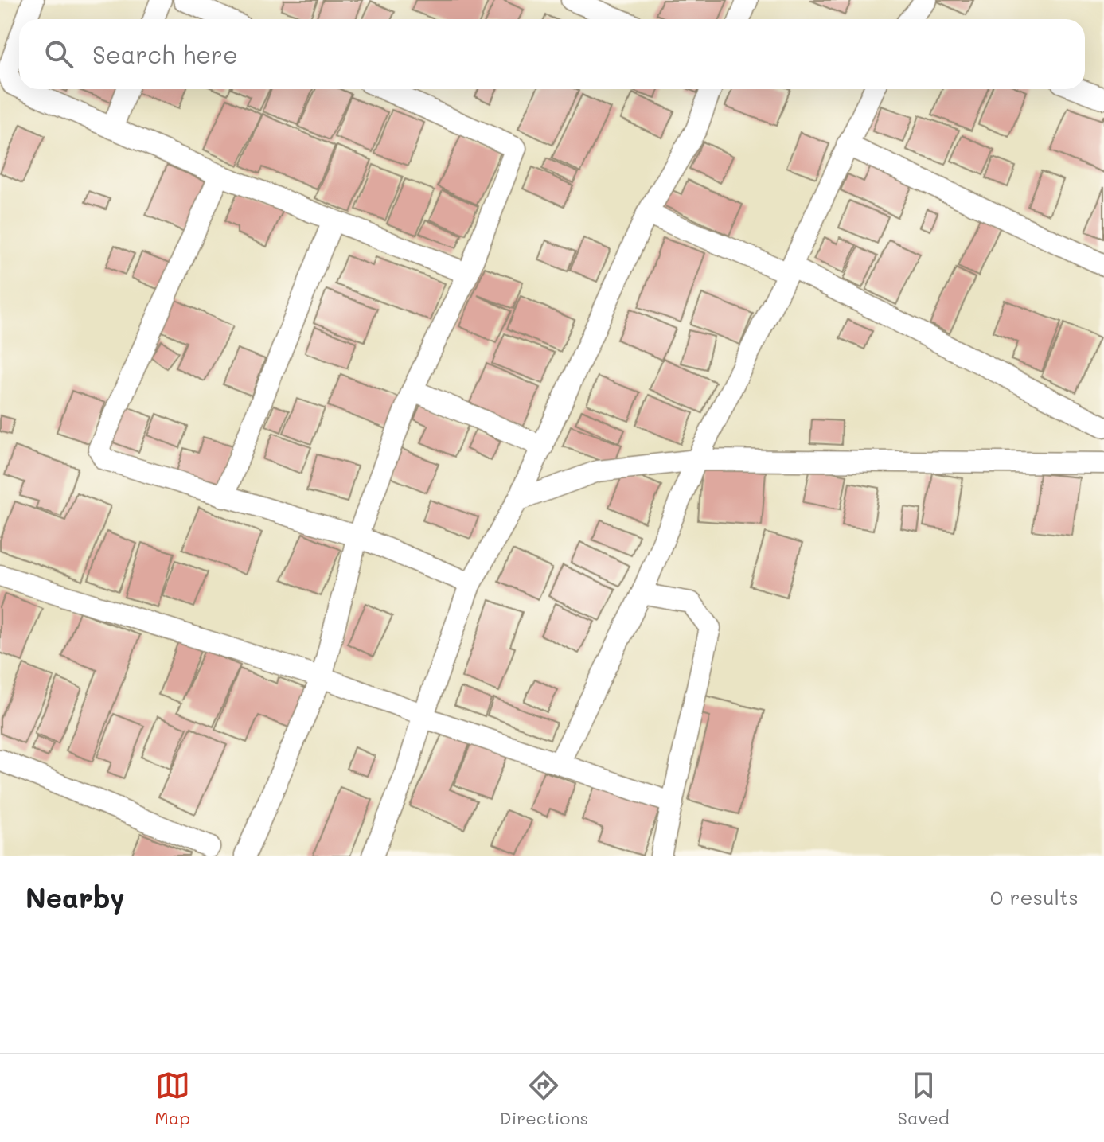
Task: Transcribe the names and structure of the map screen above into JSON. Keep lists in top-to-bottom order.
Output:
{
  "page": {
    "search": "Search here",
    "heading": ["Nearby", "0 results"],
    "nav": ["Map", "Directions", "Saved"]
  }
}
